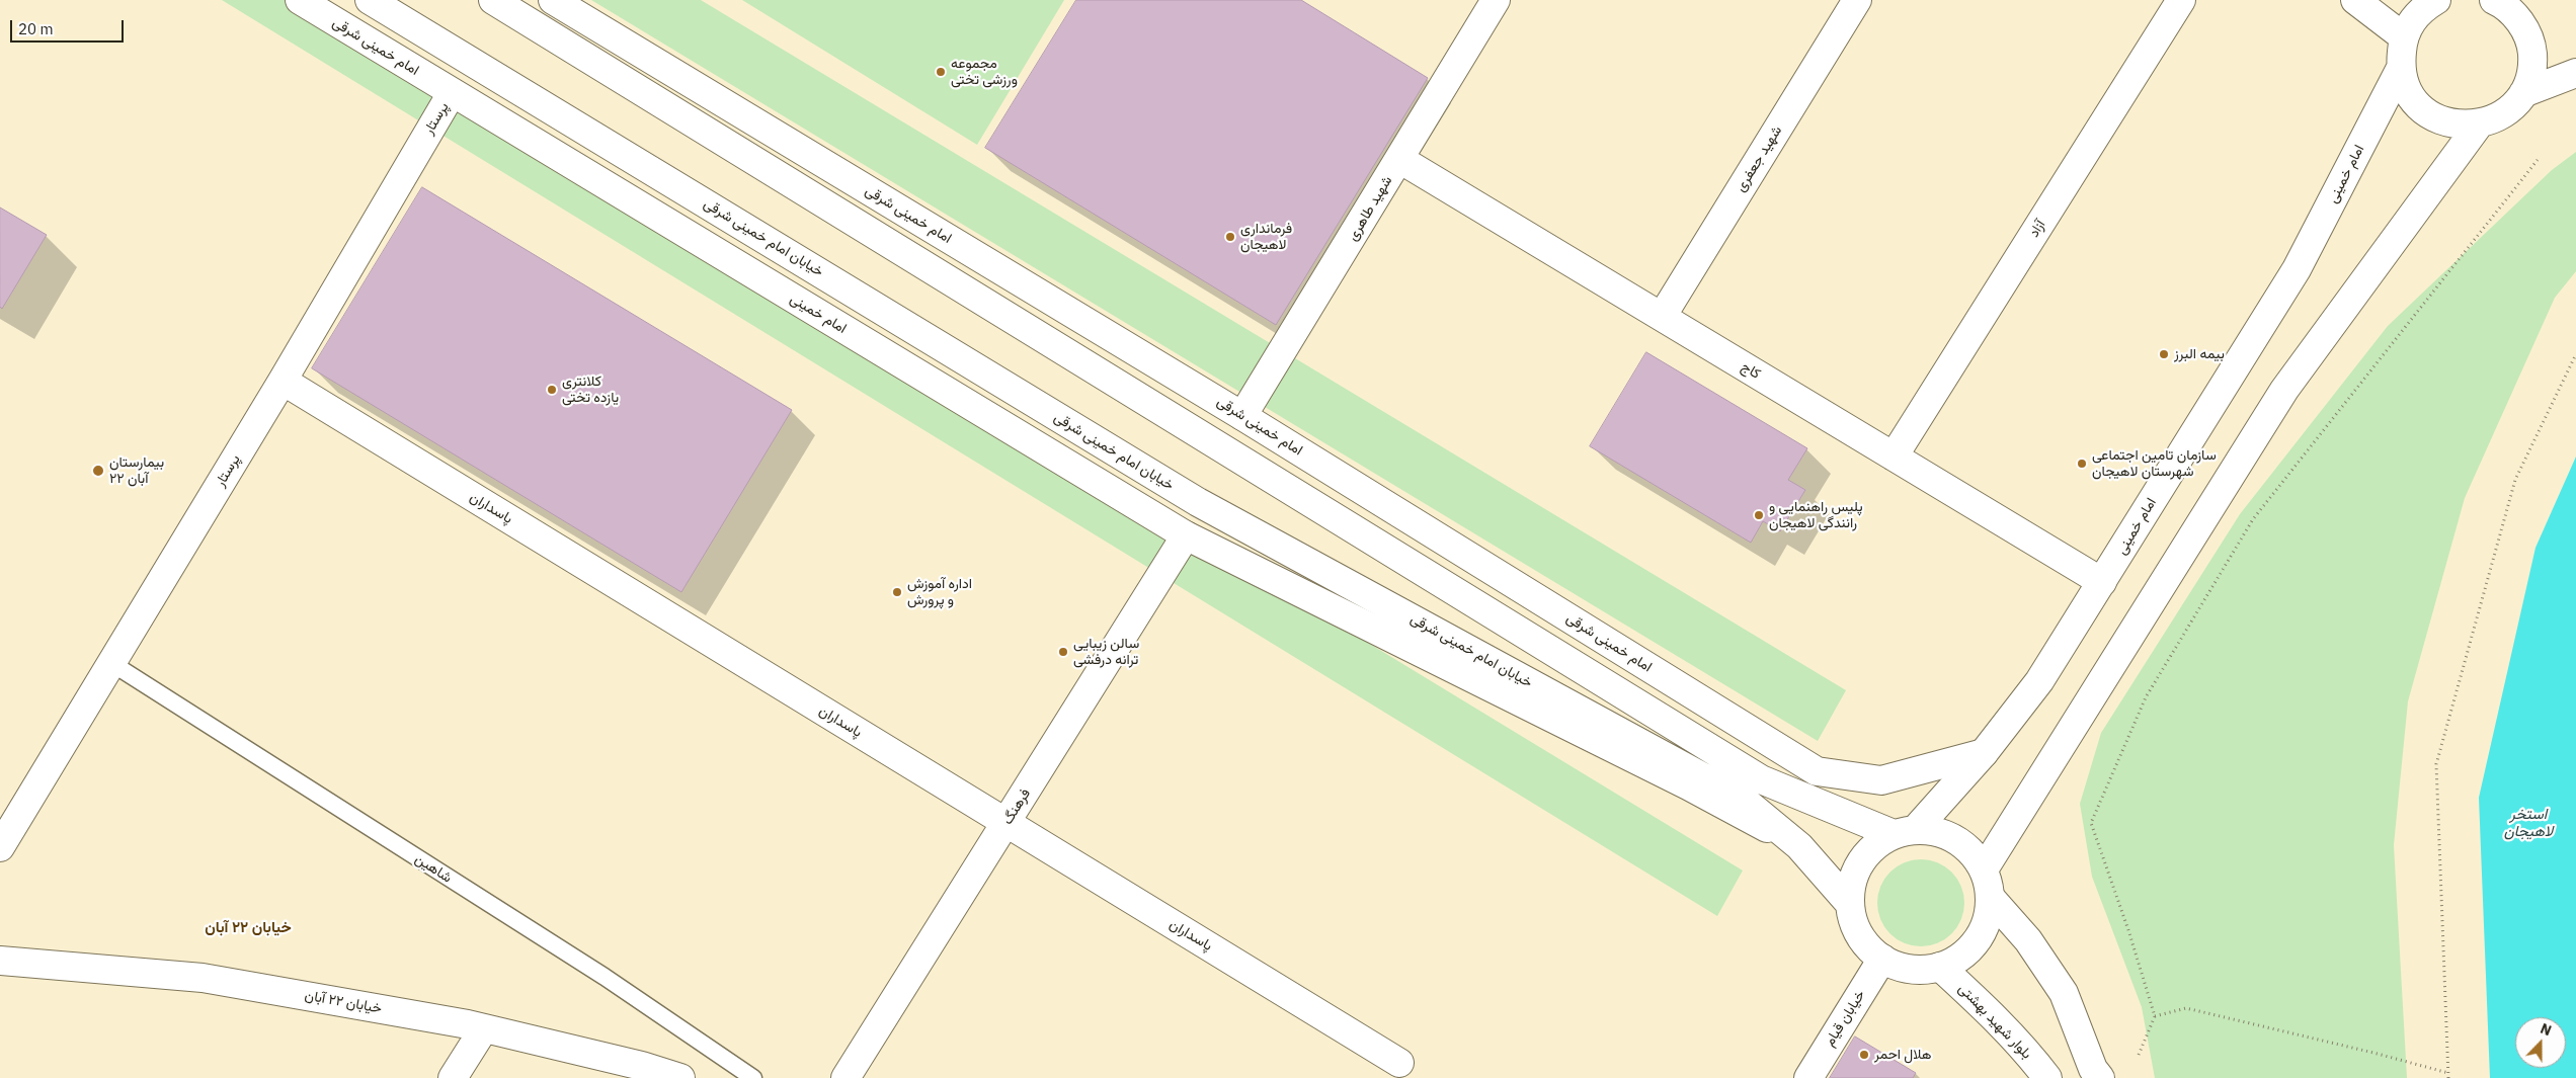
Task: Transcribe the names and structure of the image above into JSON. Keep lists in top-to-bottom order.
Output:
{
  "streets": {
    "main road": [
      "امام خمینی شرقی",
      "پرستار",
      "شهید جعفری",
      "امام خمینی",
      "شهید طاهری",
      "آزاد",
      "خیابان امام خمینی شرقی",
      "کاج",
      "پاسداران",
      "فرهنگ",
      "خیابان ۲۲ آبان",
      "خیابان قیام",
      "بلوار شهید بهشتی"
    ],
    "lane": ["شاهین"]
  },
  "crossings": [
    ["امام خمینی شرقی", "پرستار"],
    ["امام خمینی شرقی", "امام خمینی"],
    ["امام خمینی شرقی", "شهید طاهری"],
    ["پرستار", "امام خمینی"],
    ["پرستار", "پاسداران"],
    ["پرستار", "شاهین"],
    ["شهید جعفری", "کاج"],
    ["امام خمینی", "خیابان امام خمینی شرقی"],
    ["امام خمینی", "کاج"],
    ["امام خمینی", "فرهنگ"],
    ["امام خمینی", "خیابان قیام"],
    ["امام خمینی", "بلوار شهید بهشتی"],
    ["شهید طاهری", "کاج"],
    ["آزاد", "کاج"],
    ["خیابان امام خمینی شرقی", "خیابان قیام"],
    ["خیابان امام خمینی شرقی", "بلوار شهید بهشتی"],
    ["پاسداران", "فرهنگ"],
    ["خیابان قیام", "بلوار شهید بهشتی"]
  ],
  "districts": ["خیابان ۲۲ آبان"],
  "water": ["استخر لاهیجان"],
  "places": [
    "مجموعه ورزشی تختی",
    "فرمانداری لاهیجان",
    "بیمه البرز",
    "کلانتری یازده تختی",
    "سازمان تامین اجتماعی شهرستان لاهیجان",
    "بیمارستان ۲۲ آبان",
    "پلیس راهنمایی و رانندگی لاهیجان",
    "اداره آموزش و پرورش",
    "سالن زیبایی ترانه درفشی",
    "هلال احمر"
  ],
  "scale_bar": "20 m",
  "north": "top"
}
